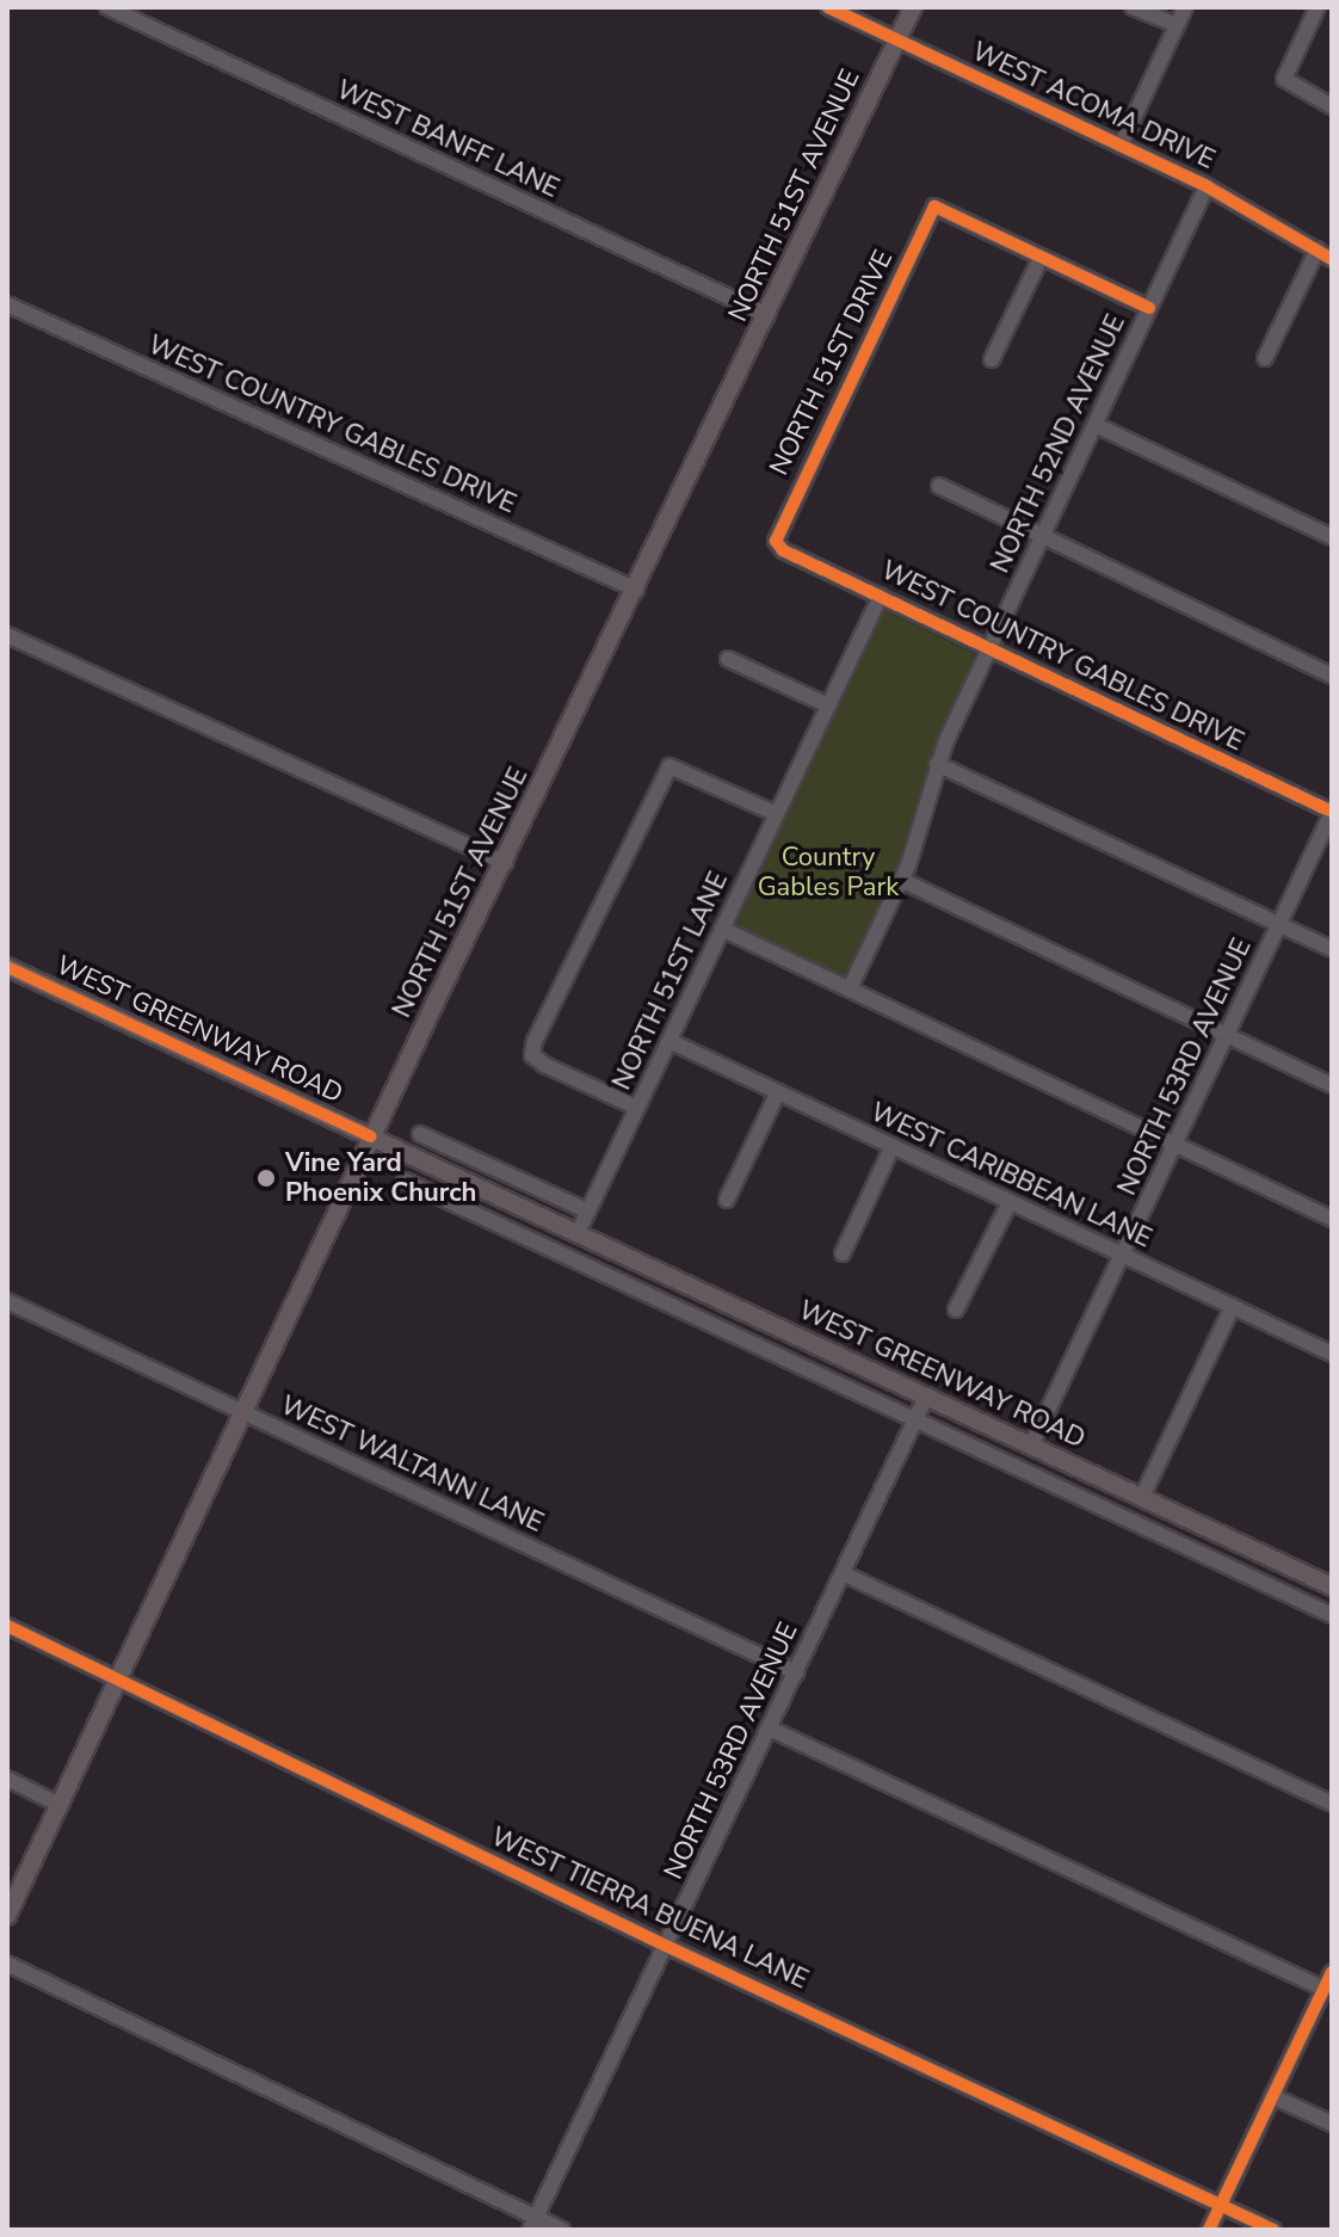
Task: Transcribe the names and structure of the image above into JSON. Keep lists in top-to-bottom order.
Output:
{
  "streets": {
    "main road": ["NORTH 51ST AVENUE", "WEST GREENWAY ROAD"],
    "street": [
      "WEST ACOMA DRIVE",
      "WEST BANFF LANE",
      "NORTH 51ST DRIVE",
      "WEST COUNTRY GABLES DRIVE",
      "NORTH 52ND AVENUE",
      "NORTH 51ST LANE",
      "NORTH 53RD AVENUE",
      "WEST CARIBBEAN LANE",
      "WEST WALTANN LANE",
      "WEST TIERRA BUENA LANE"
    ]
  },
  "crossings": [
    ["WEST ACOMA DRIVE", "NORTH 51ST AVENUE"],
    ["WEST ACOMA DRIVE", "NORTH 52ND AVENUE"],
    ["WEST BANFF LANE", "NORTH 51ST AVENUE"],
    ["NORTH 51ST AVENUE", "WEST COUNTRY GABLES DRIVE"],
    ["NORTH 51ST AVENUE", "WEST GREENWAY ROAD"],
    ["NORTH 51ST AVENUE", "WEST WALTANN LANE"],
    ["NORTH 51ST AVENUE", "WEST TIERRA BUENA LANE"],
    ["NORTH 51ST DRIVE", "WEST COUNTRY GABLES DRIVE"],
    ["WEST COUNTRY GABLES DRIVE", "NORTH 52ND AVENUE"],
    ["WEST COUNTRY GABLES DRIVE", "NORTH 51ST LANE"],
    ["WEST COUNTRY GABLES DRIVE", "NORTH 53RD AVENUE"],
    ["NORTH 51ST LANE", "WEST GREENWAY ROAD"],
    ["NORTH 51ST LANE", "WEST CARIBBEAN LANE"],
    ["WEST GREENWAY ROAD", "NORTH 53RD AVENUE"],
    ["NORTH 53RD AVENUE", "WEST CARIBBEAN LANE"],
    ["NORTH 53RD AVENUE", "WEST WALTANN LANE"],
    ["NORTH 53RD AVENUE", "WEST TIERRA BUENA LANE"]
  ],
  "parks": ["Country Gables Park"],
  "places": ["Vine Yard Phoenix Church"]
}
